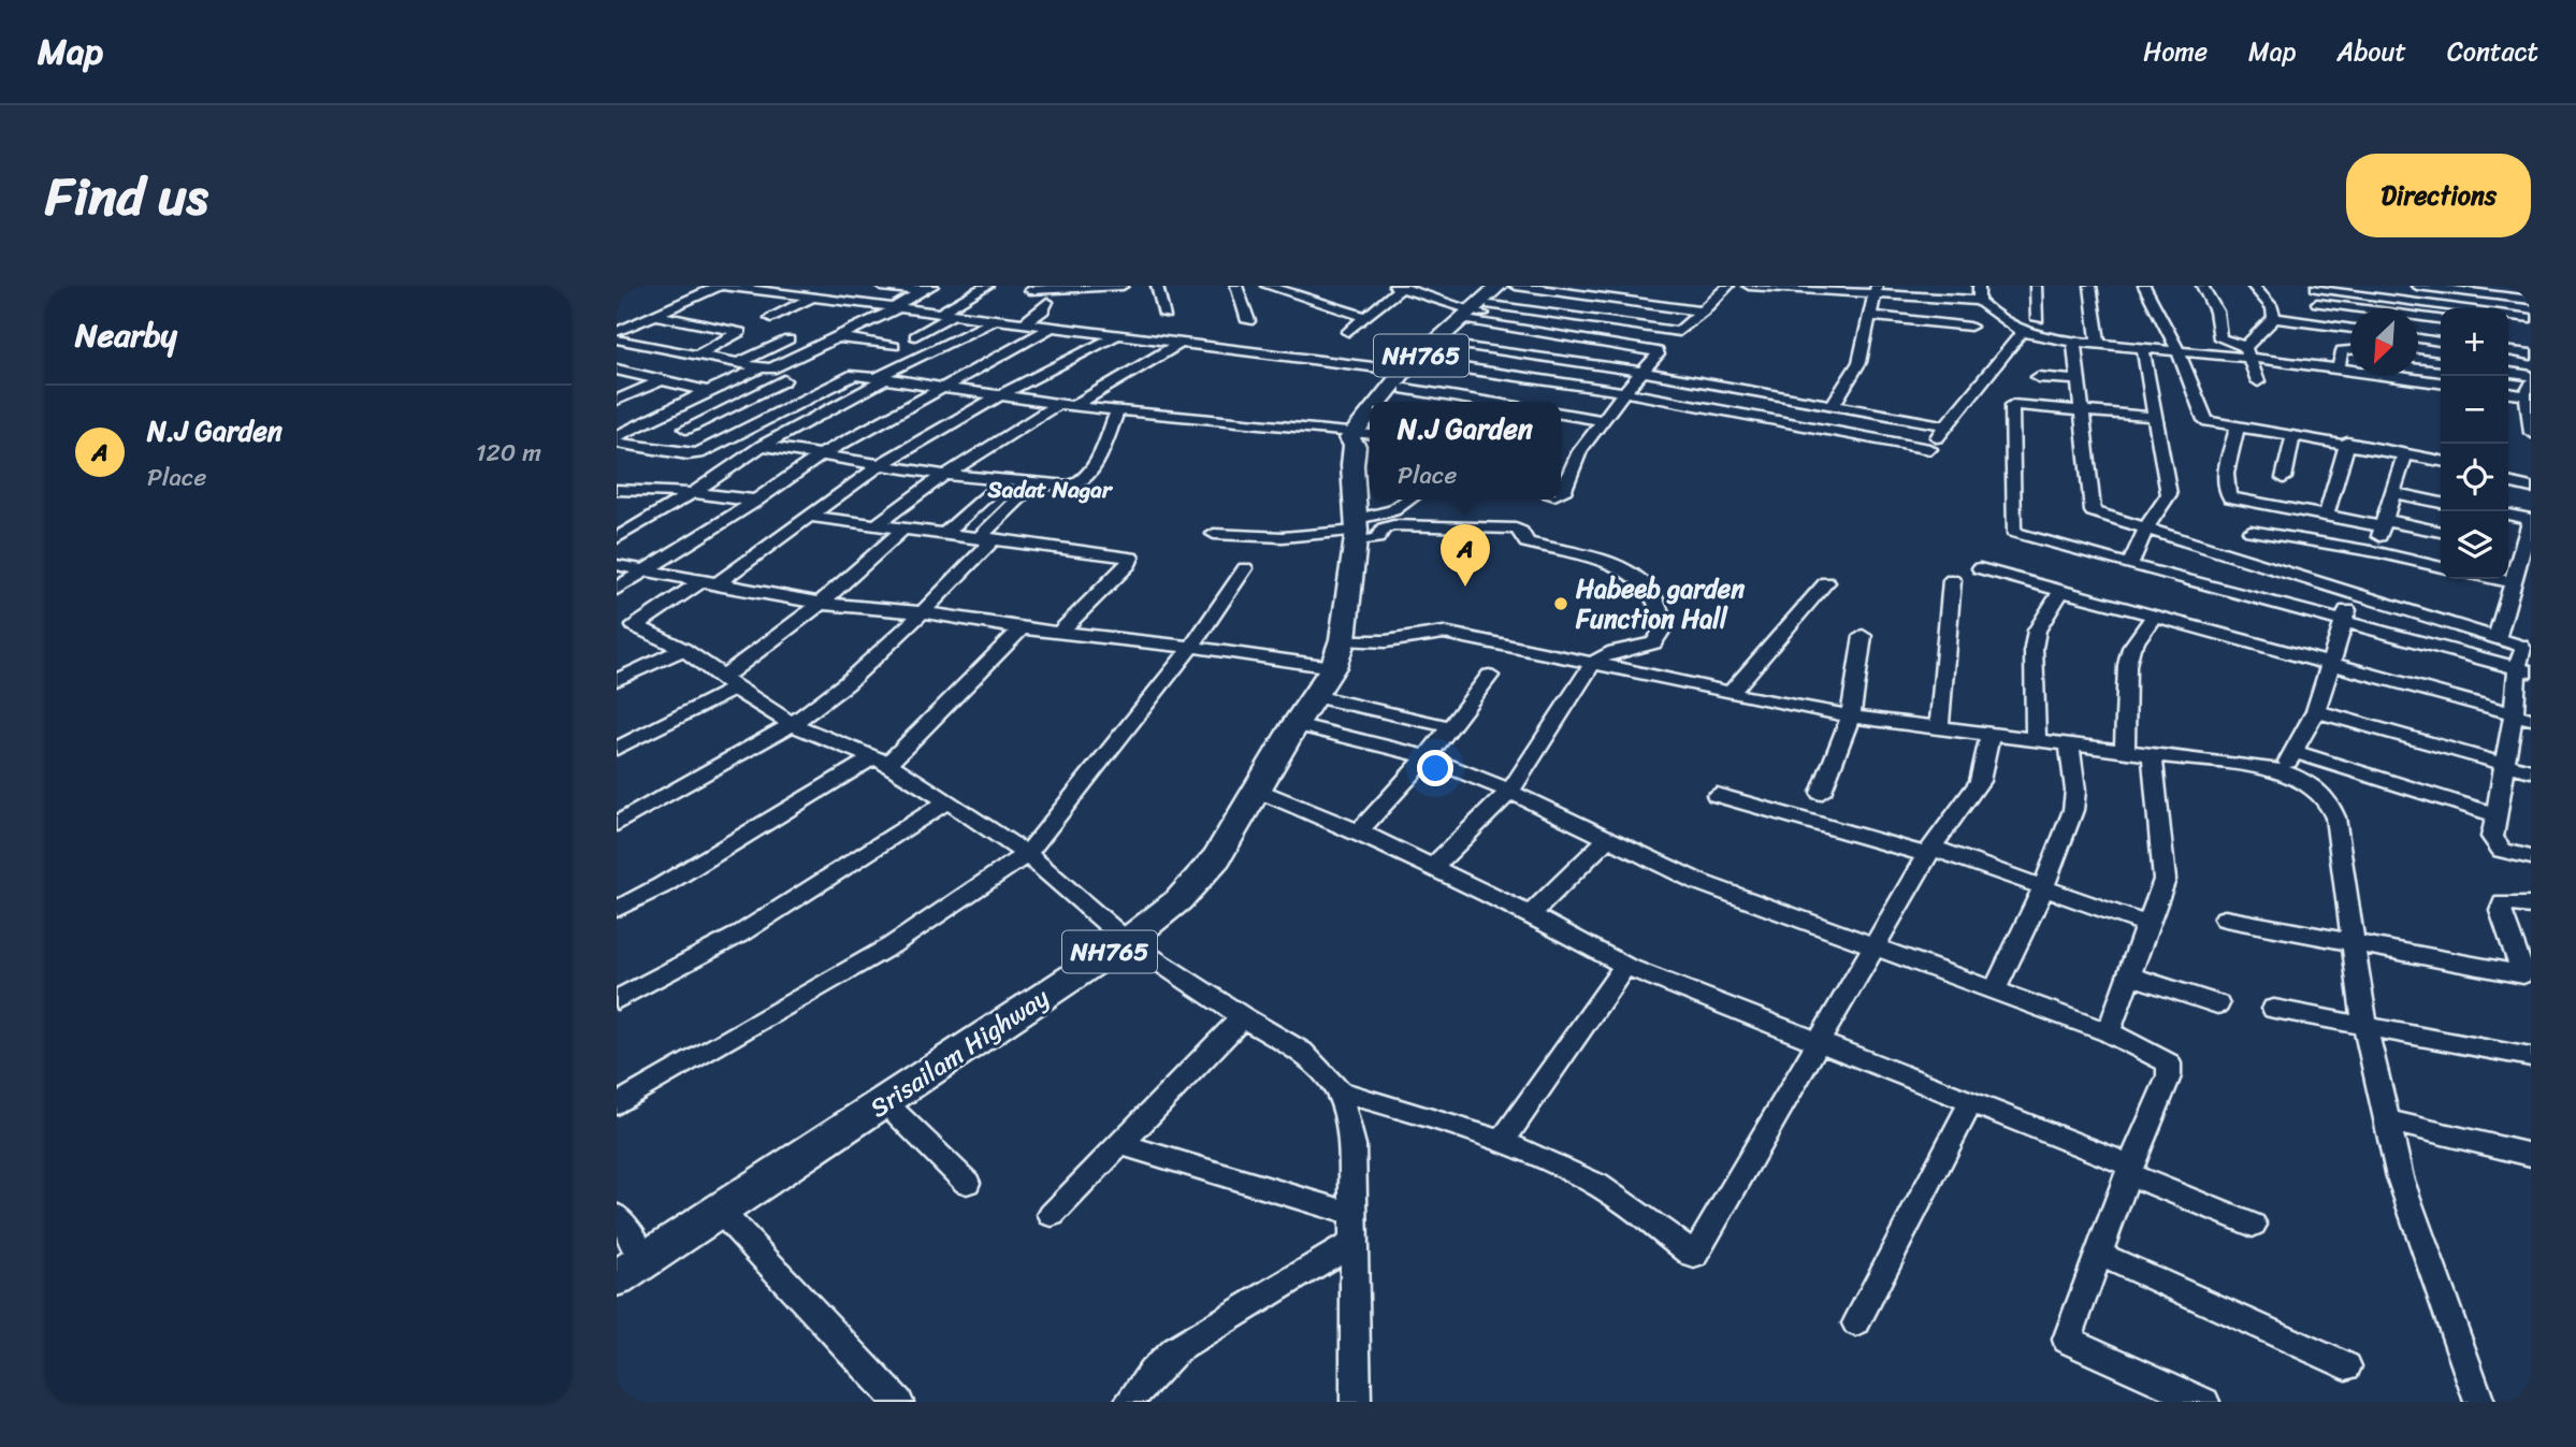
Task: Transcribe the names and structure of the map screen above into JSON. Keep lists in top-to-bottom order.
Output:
{
  "streets": {
    "highway": ["NH765", "Srisailam Highway"]
  },
  "districts": ["Sadat Nagar"],
  "places": ["Habeeb garden Function Hall"],
  "north": "bottom left",
  "page": {
    "header": "Map",
    "nav": [
      "Home",
      "Map",
      "About",
      "Contact"
    ],
    "title": "Find us",
    "buttons": "Directions",
    "heading": "Nearby",
    "map_buttons": ["+", "−"],
    "list": [
      {
        "mark": "A",
        "name": "N.J Garden",
        "note": "Place",
        "value": "120 m"
      }
    ],
    "popup": ["N.J Garden", "Place"],
    "pins": "A"
  }
}
